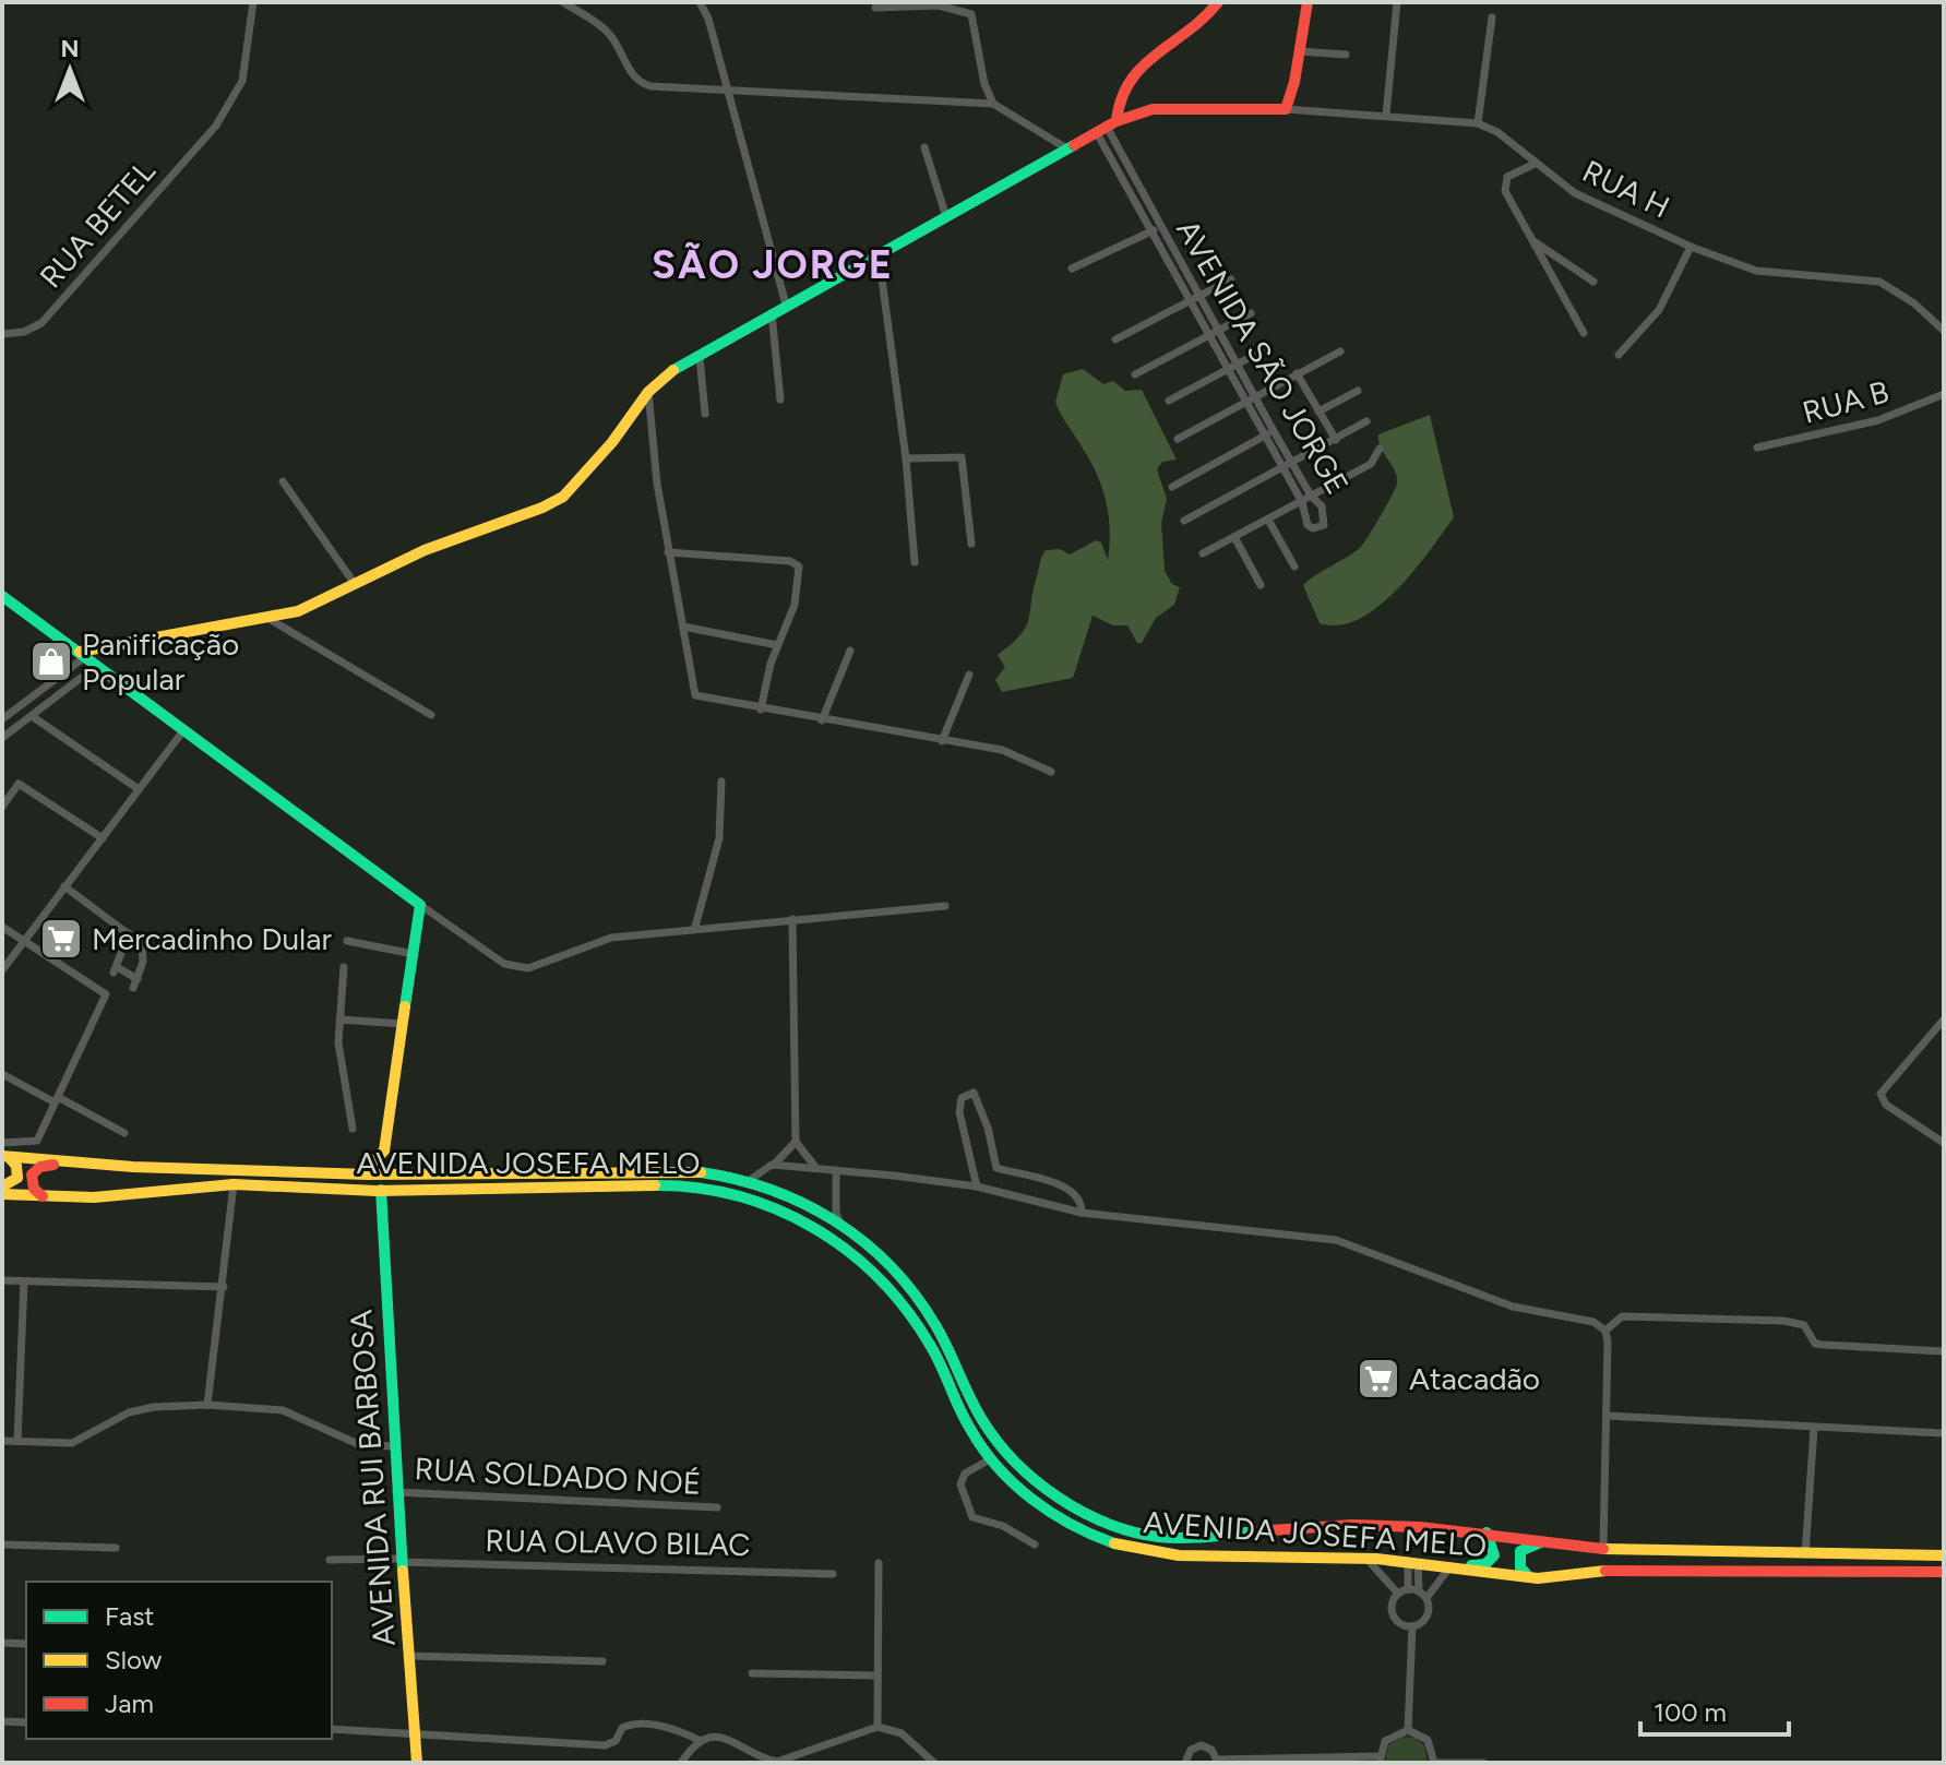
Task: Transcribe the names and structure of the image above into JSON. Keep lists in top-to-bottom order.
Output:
{
  "streets": {
    "main road": ["AVENIDA JOSEFA MELO", "AVENIDA RUI BARBOSA"],
    "street": [
      "RUA H",
      "RUA BETEL",
      "AVENIDA SÃO JORGE",
      "RUA B",
      "RUA SOLDADO NOÉ",
      "RUA OLAVO BILAC"
    ]
  },
  "crossings": [
    ["AVENIDA JOSEFA MELO", "AVENIDA RUI BARBOSA"],
    ["RUA SOLDADO NOÉ", "AVENIDA RUI BARBOSA"],
    ["AVENIDA RUI BARBOSA", "RUA OLAVO BILAC"]
  ],
  "districts": ["SÃO JORGE"],
  "places": {
    "shop": ["Panificação Popular"],
    "supermarket": ["Mercadinho Dular", "Atacadão"]
  },
  "legend": ["Fast", "Slow", "Jam"],
  "scale_bar": "100 m",
  "north": "top"
}
